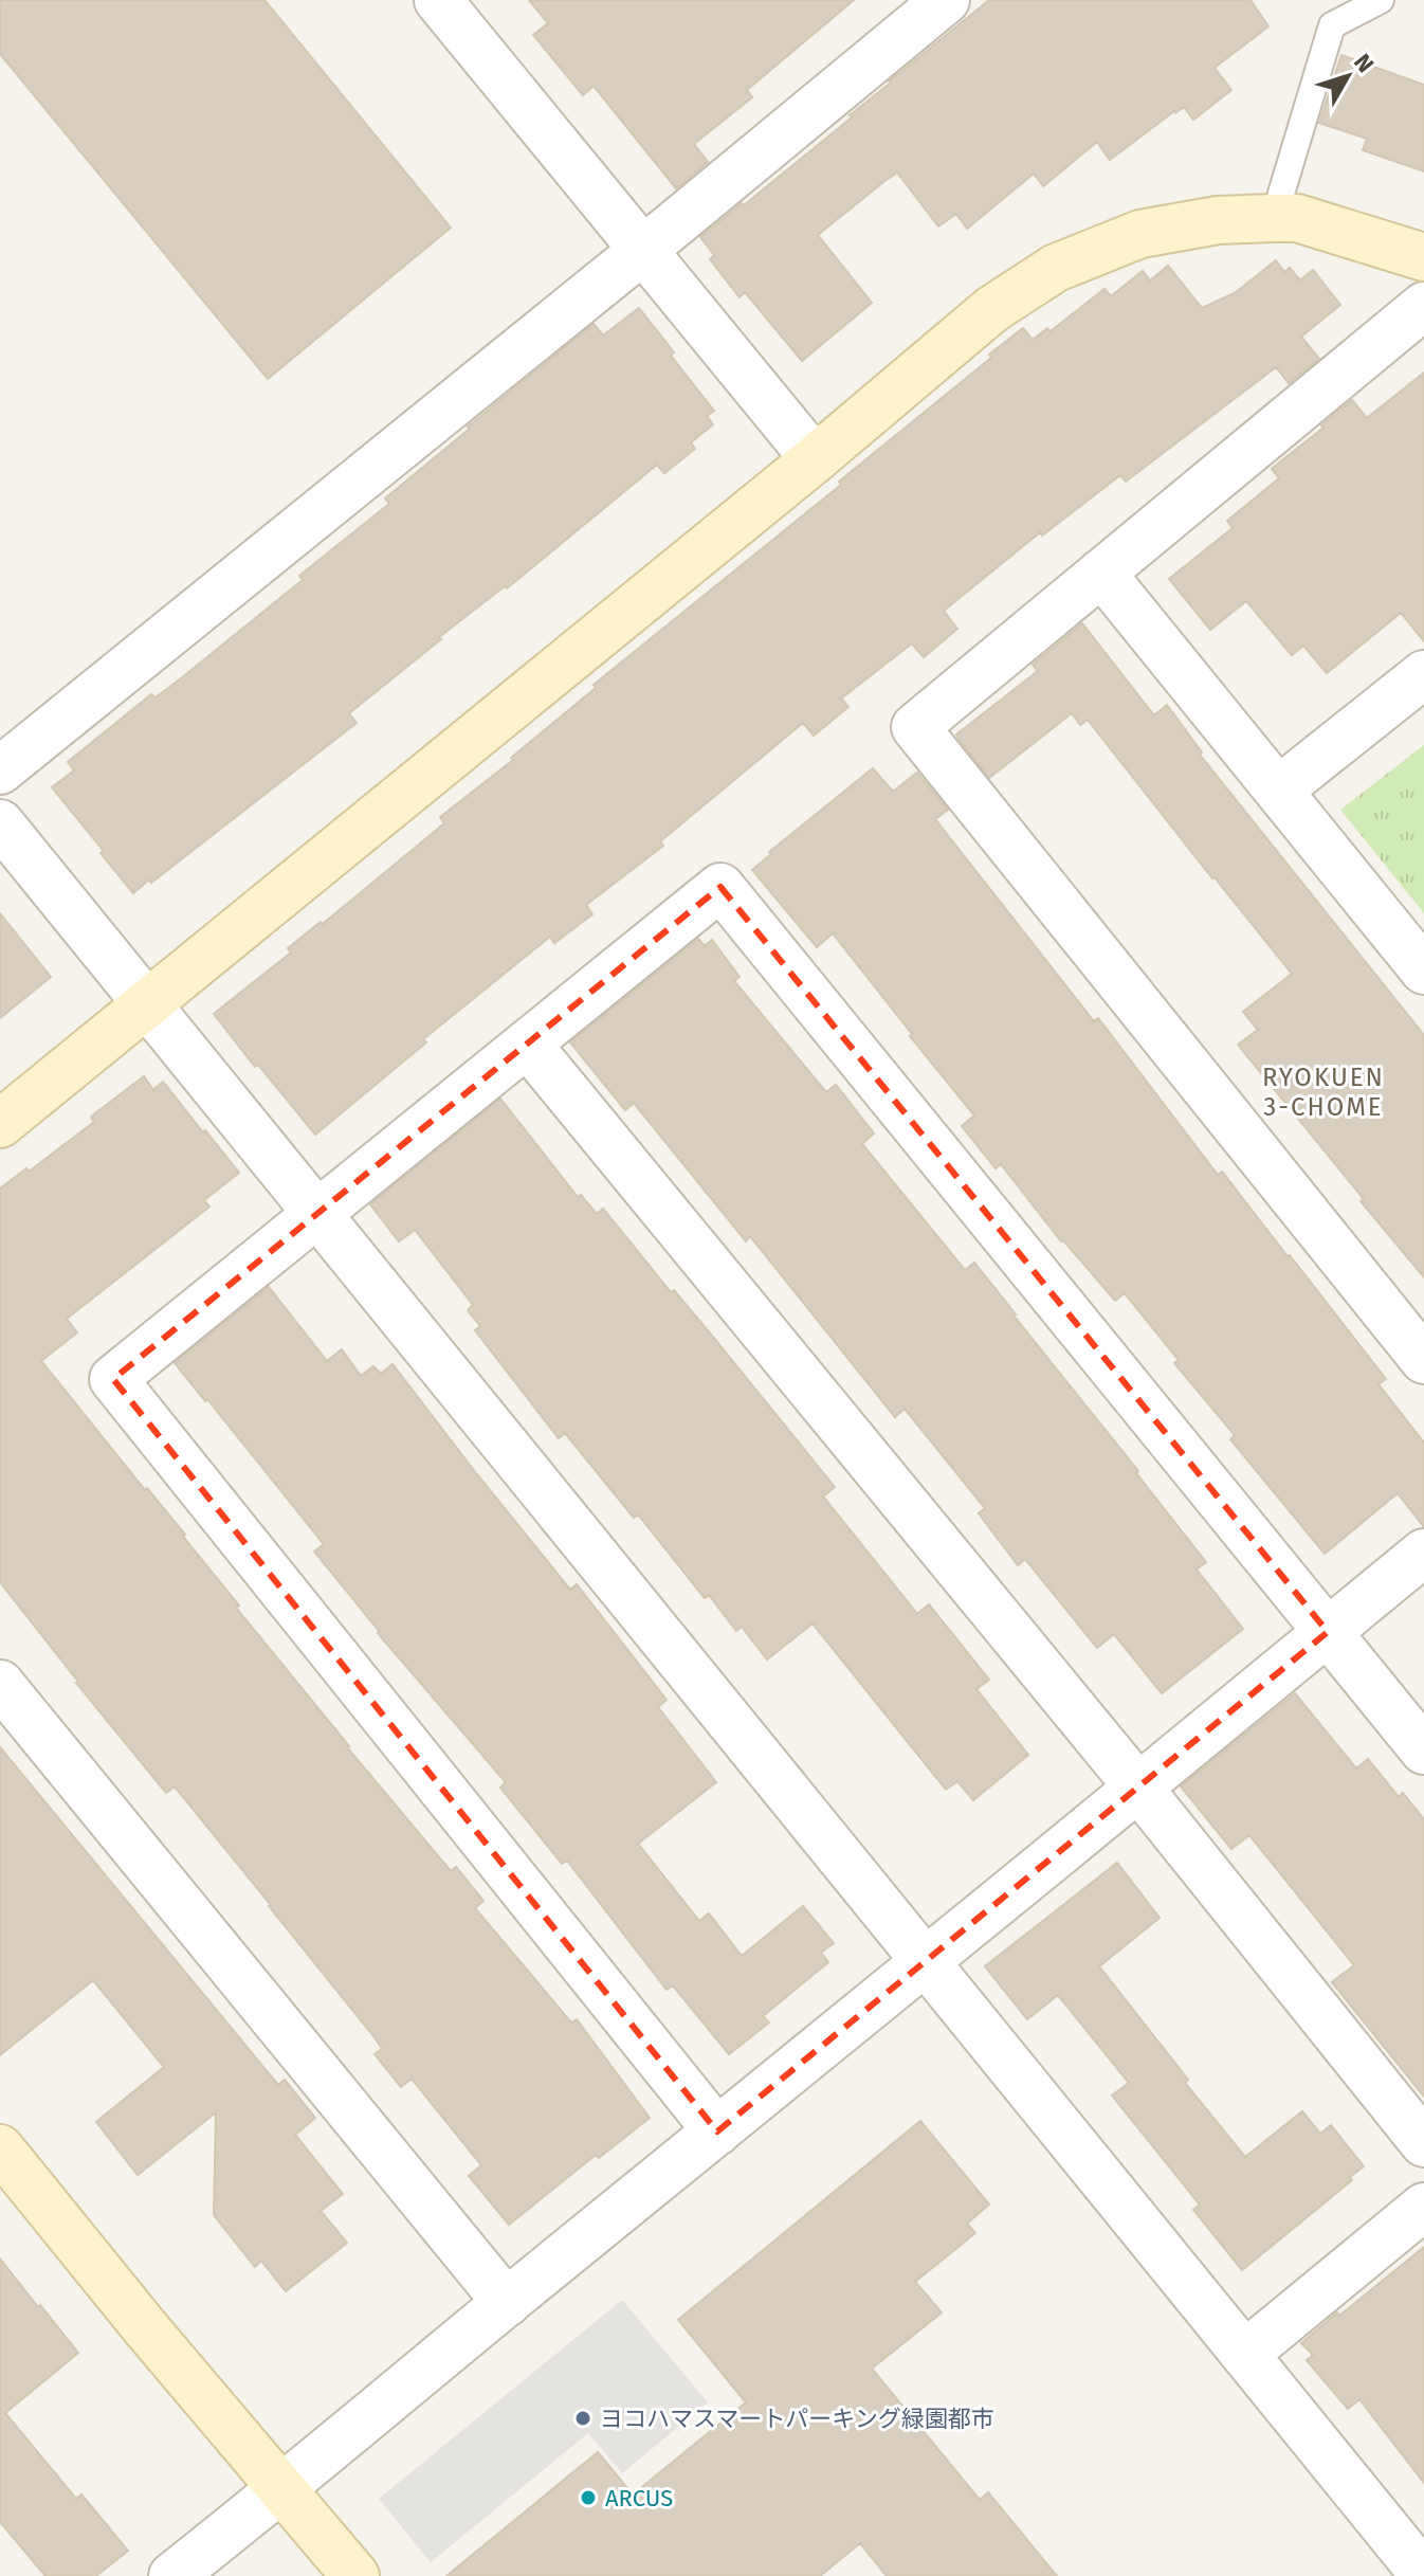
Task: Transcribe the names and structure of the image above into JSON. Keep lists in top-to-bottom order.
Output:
{
  "districts": ["RYOKUEN 3-CHOME"],
  "places": ["ヨコハマスマートパーキング緑園都市", "ARCUS"],
  "north": "top right"
}
